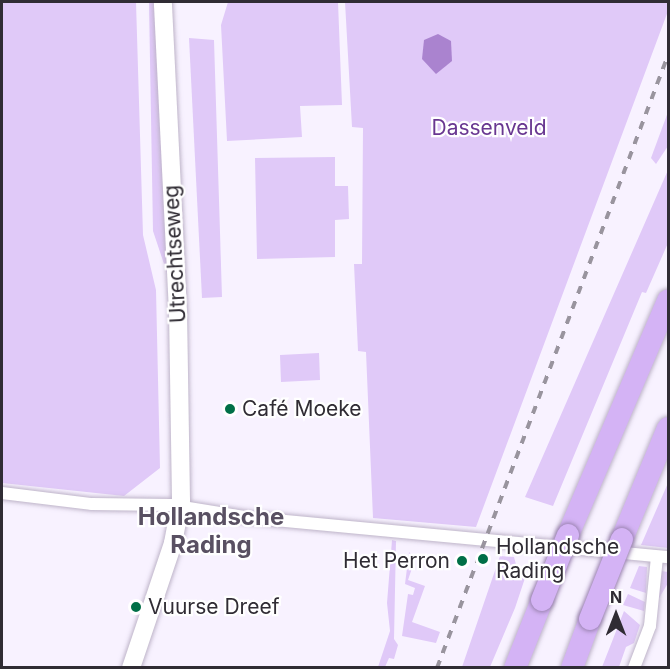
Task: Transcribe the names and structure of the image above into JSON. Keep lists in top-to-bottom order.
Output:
{
  "streets": {
    "main road": ["Utrechtseweg"]
  },
  "districts": ["Hollandsche Rading"],
  "parks": ["Dassenveld"],
  "places": [
    "Café Moeke",
    "Hollandsche Rading",
    "Het Perron",
    "Vuurse Dreef"
  ],
  "north": "top"
}
